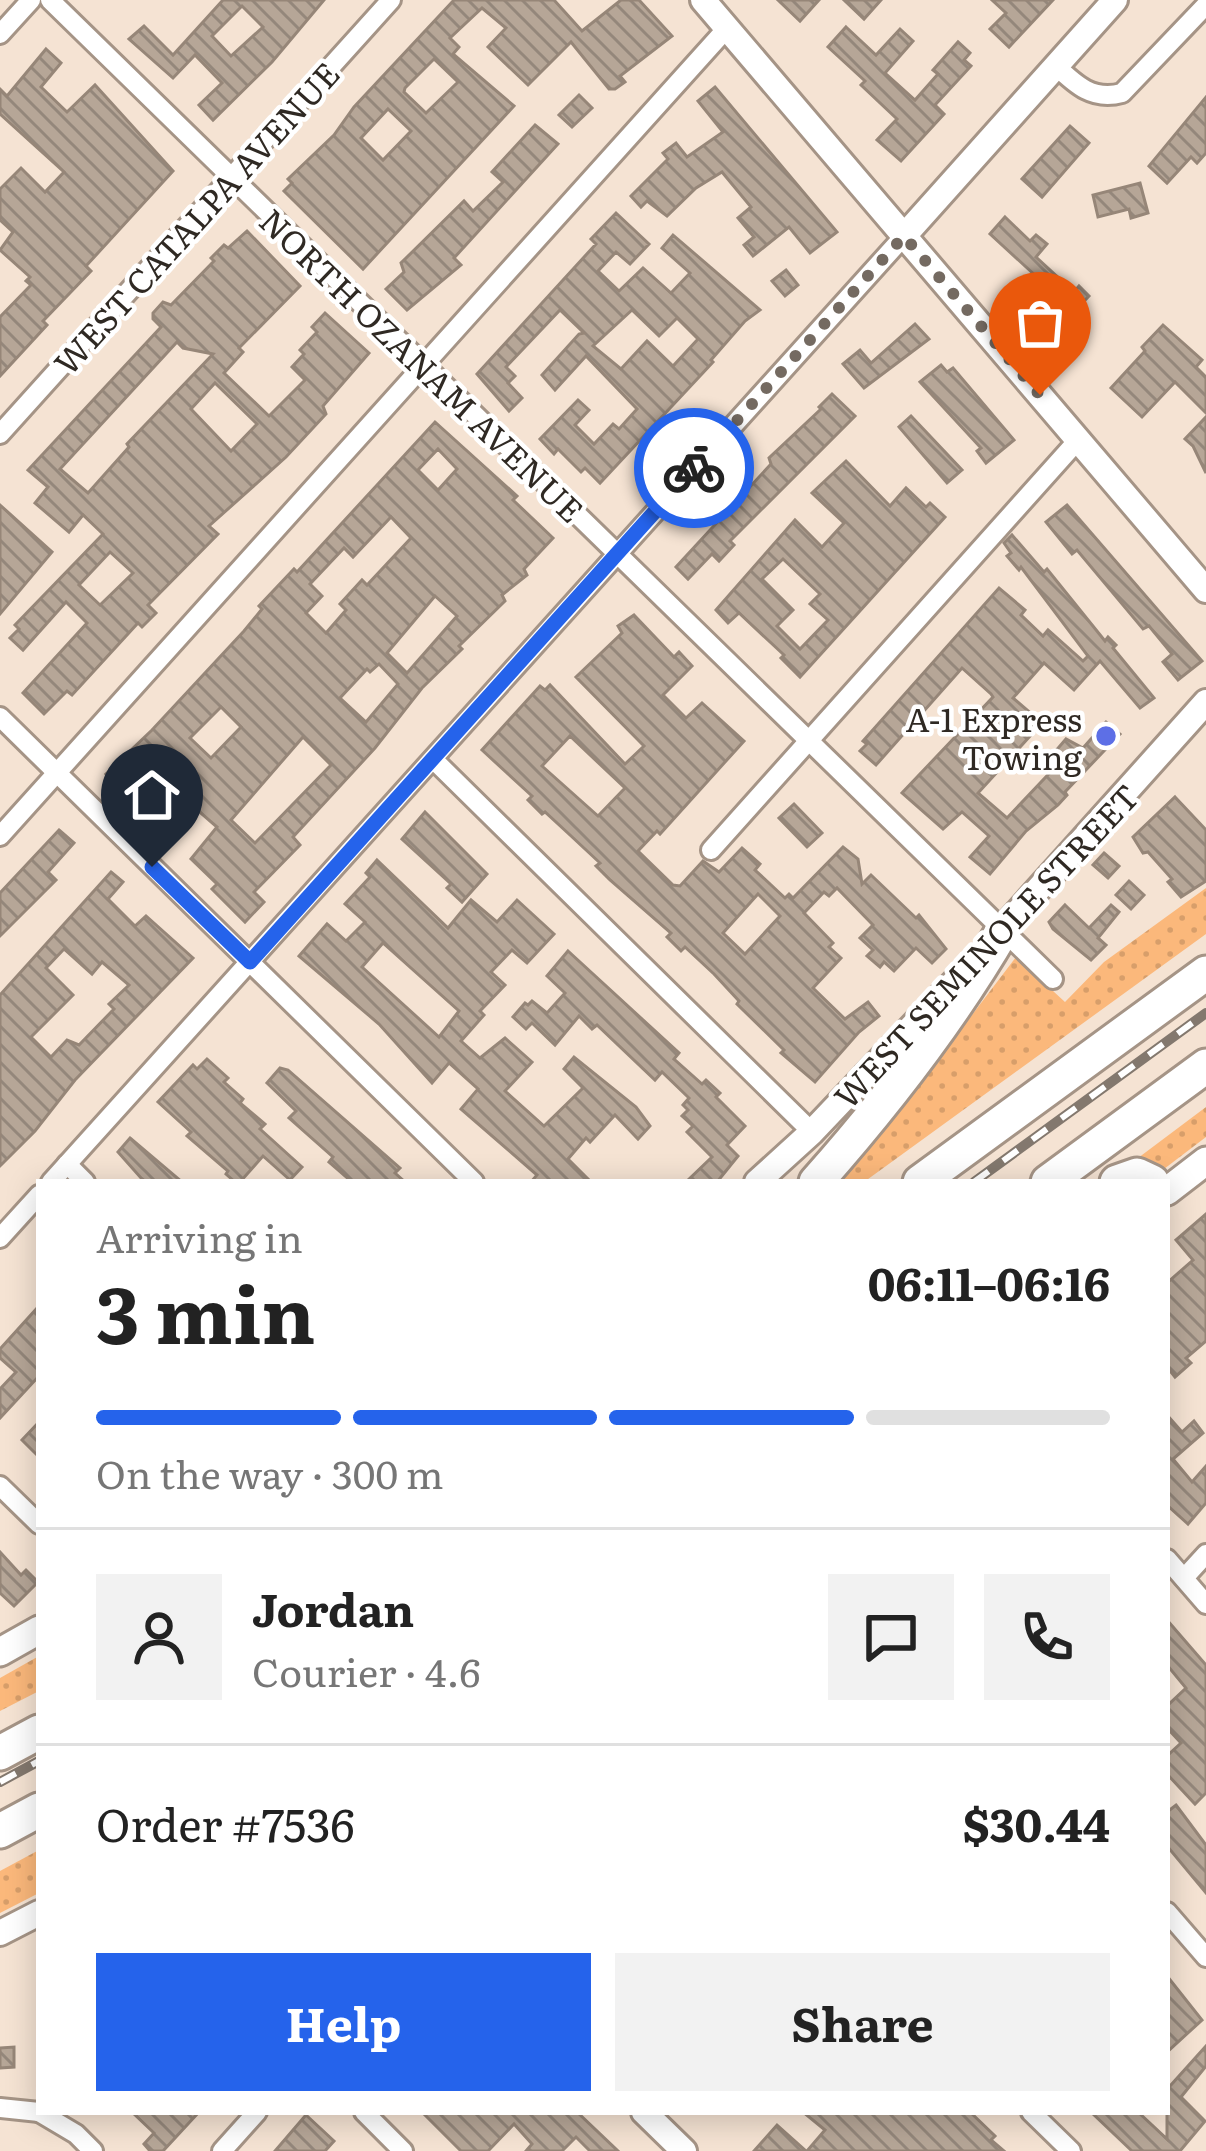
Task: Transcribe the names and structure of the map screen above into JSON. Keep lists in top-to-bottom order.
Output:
{
  "streets": {
    "street": ["WEST CATALPA AVENUE", "NORTH OZANAM AVENUE", "WEST SEMINOLE STREET"]
  },
  "crossings": [
    ["WEST CATALPA AVENUE", "NORTH OZANAM AVENUE"],
    ["NORTH OZANAM AVENUE", "WEST SEMINOLE STREET"]
  ],
  "places": ["A-1 Express Towing"],
  "page": {
    "heading": ["3 min", "Arriving in", "06:11–06:16"],
    "panel": [
      "Jordan",
      "Courier · 4.6",
      "Order #7536",
      "$30.44"
    ],
    "bar": "On the way · 300 m",
    "buttons": ["Help", "Share"]
  }
}
